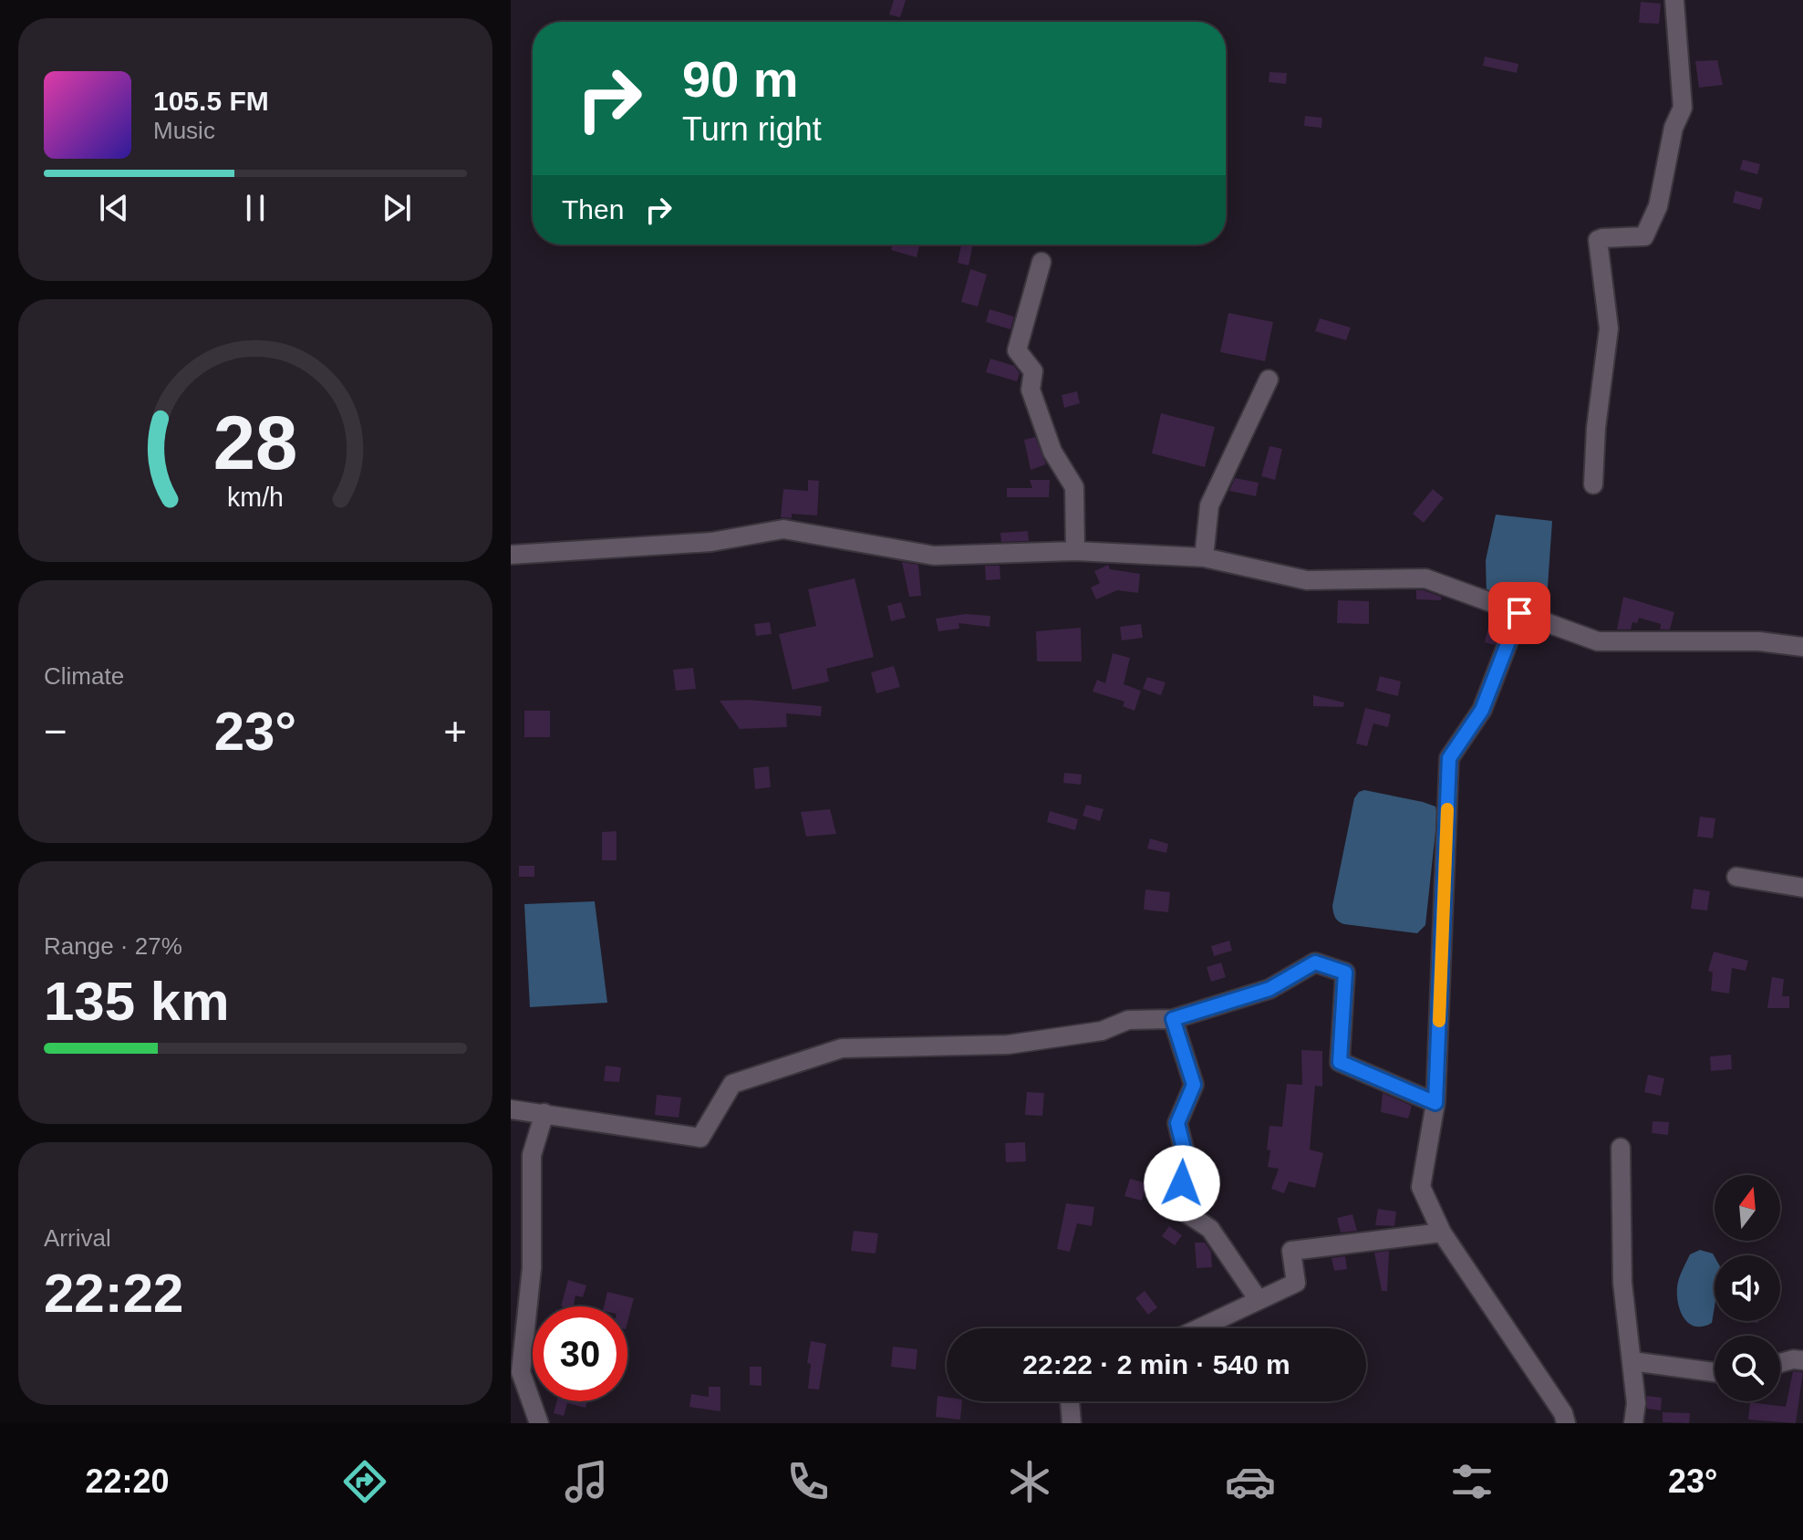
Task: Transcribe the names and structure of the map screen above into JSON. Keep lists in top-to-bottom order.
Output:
{
  "north": "top",
  "page": {
    "turn": ["90 m", "Turn right"],
    "song": ["105.5 FM", "Music"],
    "then": "Then",
    "tile": [
      "Climate",
      ["Range · 27%", "135 km"],
      ["Arrival", "22:22"]
    ],
    "heat": ["−", "23°", "+"],
    "limit": "30",
    "trip": "22:22 · 2 min · 540 m",
    "tabs": ["22:20", "23°"],
    "gauge": ["28", "km/h"]
  }
}
